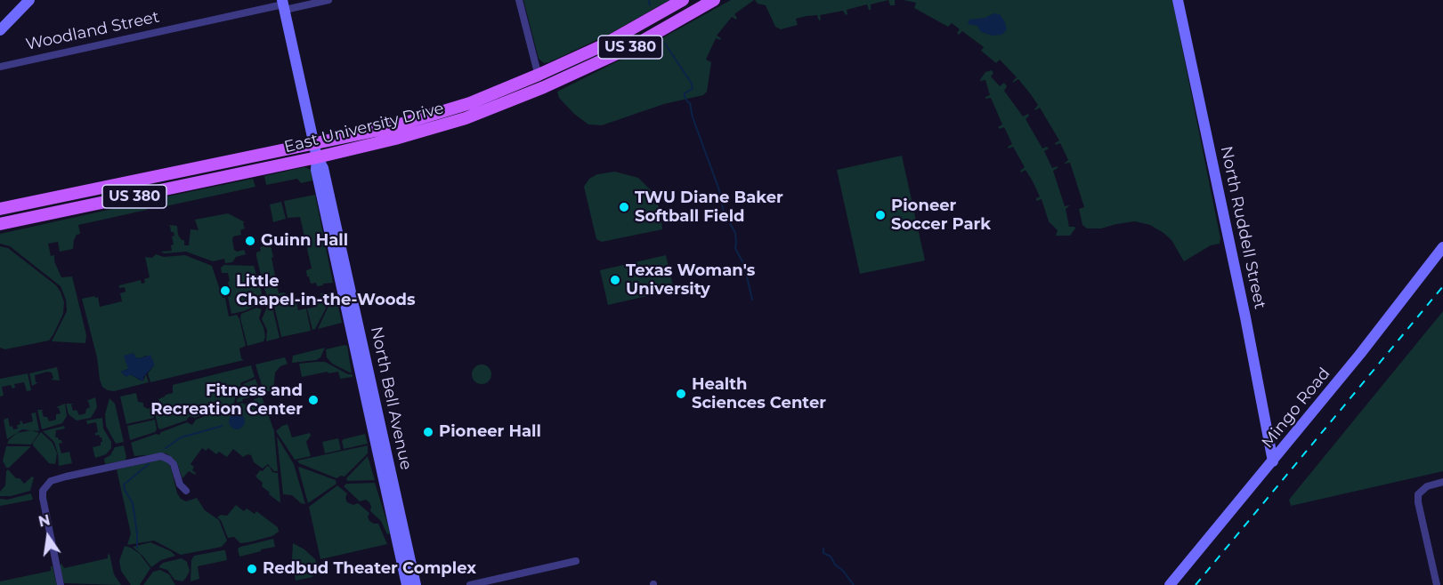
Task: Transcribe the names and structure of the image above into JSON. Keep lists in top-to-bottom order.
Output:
{
  "streets": {
    "main road": [
      "US 380",
      "East University Drive",
      "North Ruddell Street",
      "North Bell Avenue",
      "Mingo Road"
    ],
    "street": ["Woodland Street"]
  },
  "crossings": [
    ["Woodland Street", "North Bell Avenue"],
    ["East University Drive", "North Bell Avenue"],
    ["North Ruddell Street", "Mingo Road"]
  ],
  "places": [
    "TWU Diane Baker Softball Field",
    "Pioneer Soccer Park",
    "Guinn Hall",
    "Texas Woman's University",
    "Little Chapel-in-the-Woods",
    "Health Sciences Center",
    "Fitness and Recreation Center",
    "Pioneer Hall",
    "Redbud Theater Complex"
  ],
  "north": "top"
}
